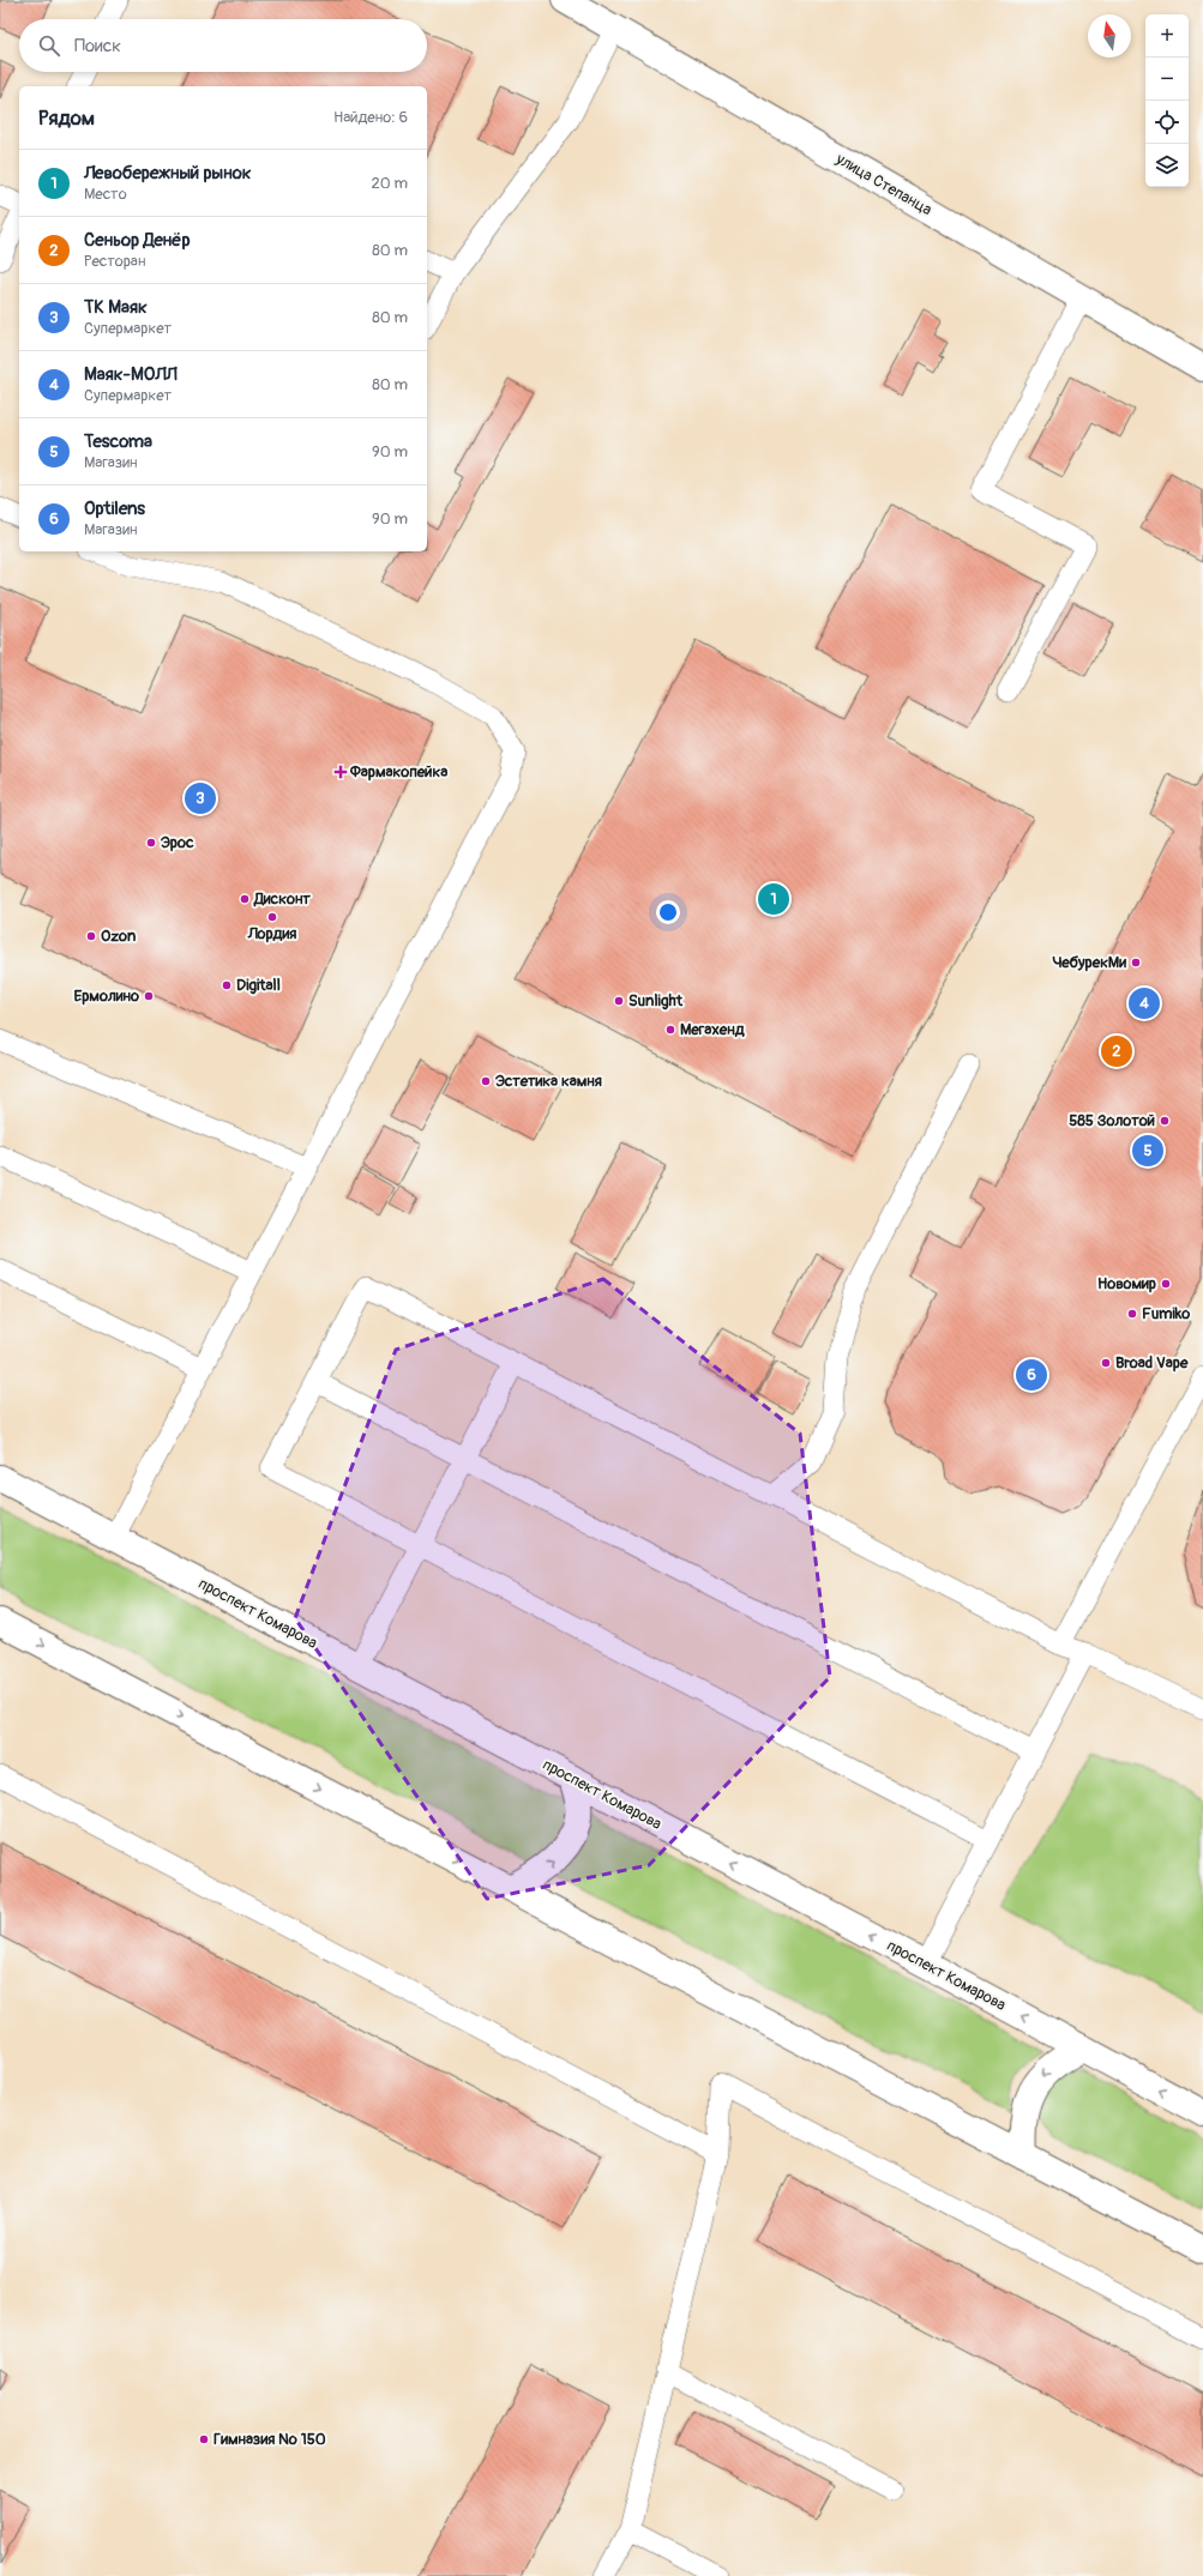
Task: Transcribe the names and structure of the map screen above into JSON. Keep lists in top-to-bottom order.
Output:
{
  "streets": {
    "main road": ["улица Степанца", "проспект Комарова"]
  },
  "places": {
    "health": ["Фармакопейка"],
    "other": [
      "Эрос",
      "Дисконт",
      "Лордия",
      "Ozon",
      "ЧебурекМи",
      "Digitall",
      "Ермолино",
      "Sunlight",
      "Мегахенд",
      "Эстетика камня",
      "585 Золотой",
      "Новомир",
      "Fumiko",
      "Broad Vape",
      "Гимназия № 150"
    ]
  },
  "north": "top",
  "page": {
    "map_buttons": ["+", "−"],
    "search": "Поиск",
    "heading": ["Рядом", "Найдено: 6"],
    "list": [
      {
        "mark": "1",
        "name": "Левобережный рынок",
        "note": "Место",
        "value": "20 m"
      },
      {
        "mark": "2",
        "name": "Сеньор Денёр",
        "note": "Ресторан",
        "value": "80 m"
      },
      {
        "mark": "3",
        "name": "ТК Маяк",
        "note": "Супермаркет",
        "value": "80 m"
      },
      {
        "mark": "4",
        "name": "Маяк-МОЛЛ",
        "note": "Супермаркет",
        "value": "80 m"
      },
      {
        "mark": "5",
        "name": "Tescoma",
        "note": "Магазин",
        "value": "90 m"
      },
      {
        "mark": "6",
        "name": "Optilens",
        "note": "Магазин",
        "value": "90 m"
      }
    ],
    "pins": [
      "3",
      "1",
      "4",
      "2",
      "5",
      "6"
    ]
  }
}
